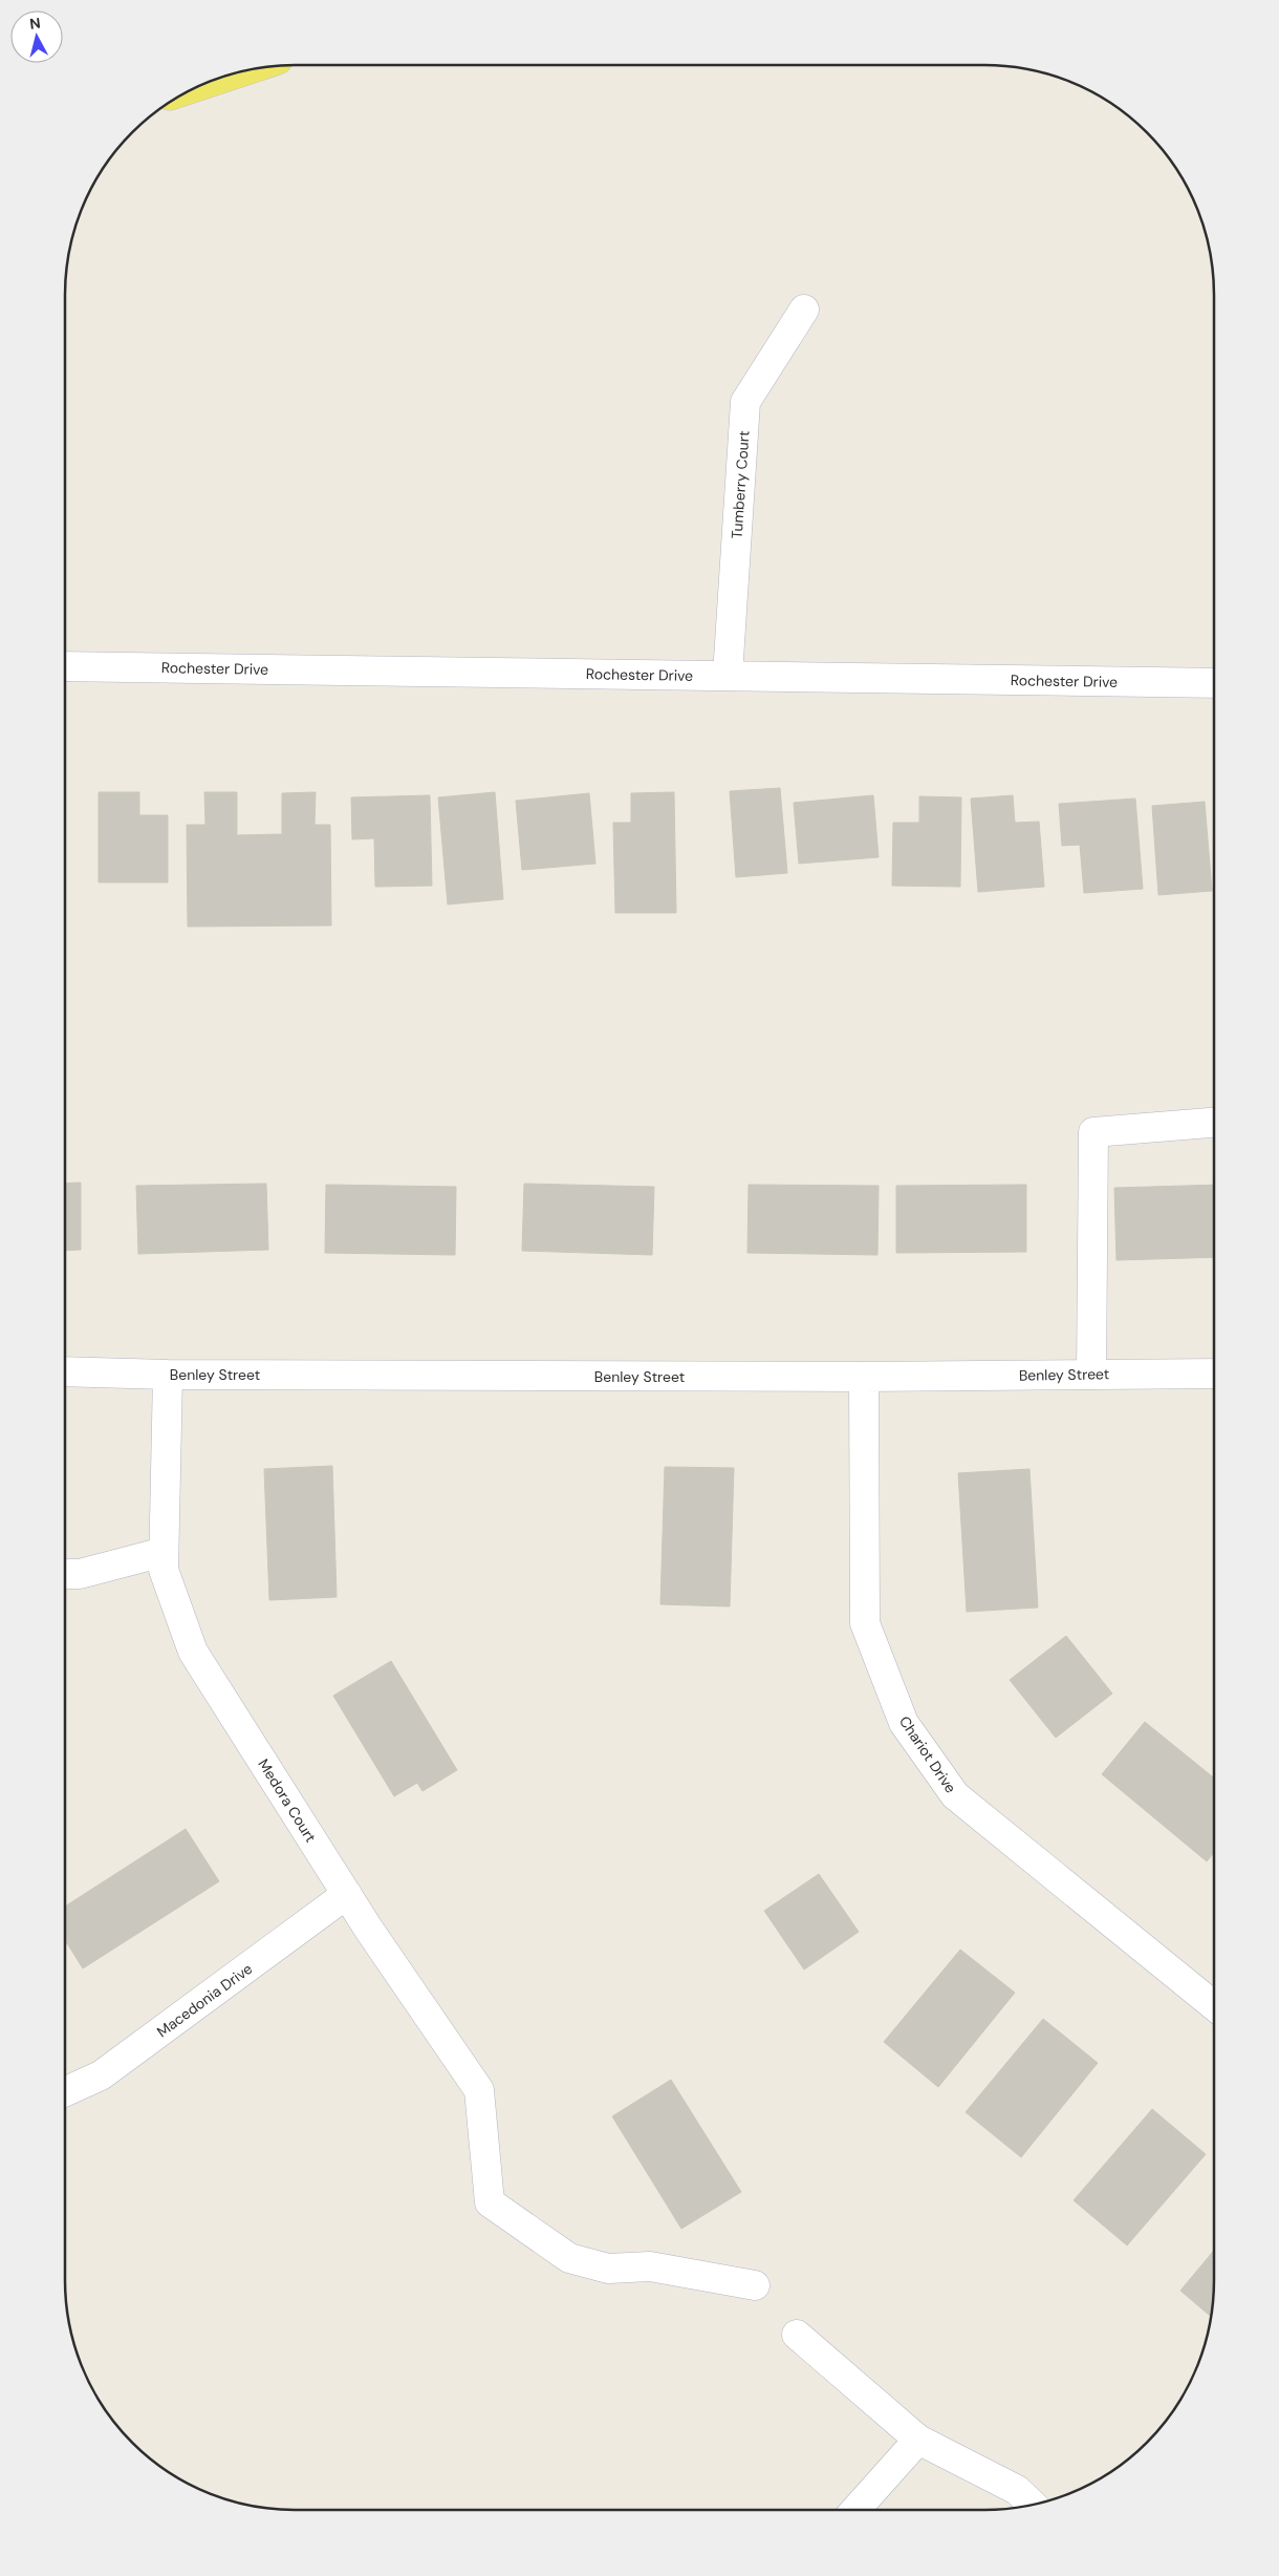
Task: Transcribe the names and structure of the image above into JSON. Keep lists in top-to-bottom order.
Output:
{
  "streets": {
    "street": [
      "Tumberry Court",
      "Rochester Drive",
      "Benley Street",
      "Chariot Drive",
      "Medora Court",
      "Macedonia Drive"
    ]
  },
  "crossings": [
    ["Tumberry Court", "Rochester Drive"],
    ["Benley Street", "Chariot Drive"],
    ["Benley Street", "Medora Court"],
    ["Medora Court", "Macedonia Drive"]
  ],
  "north": "top"
}
